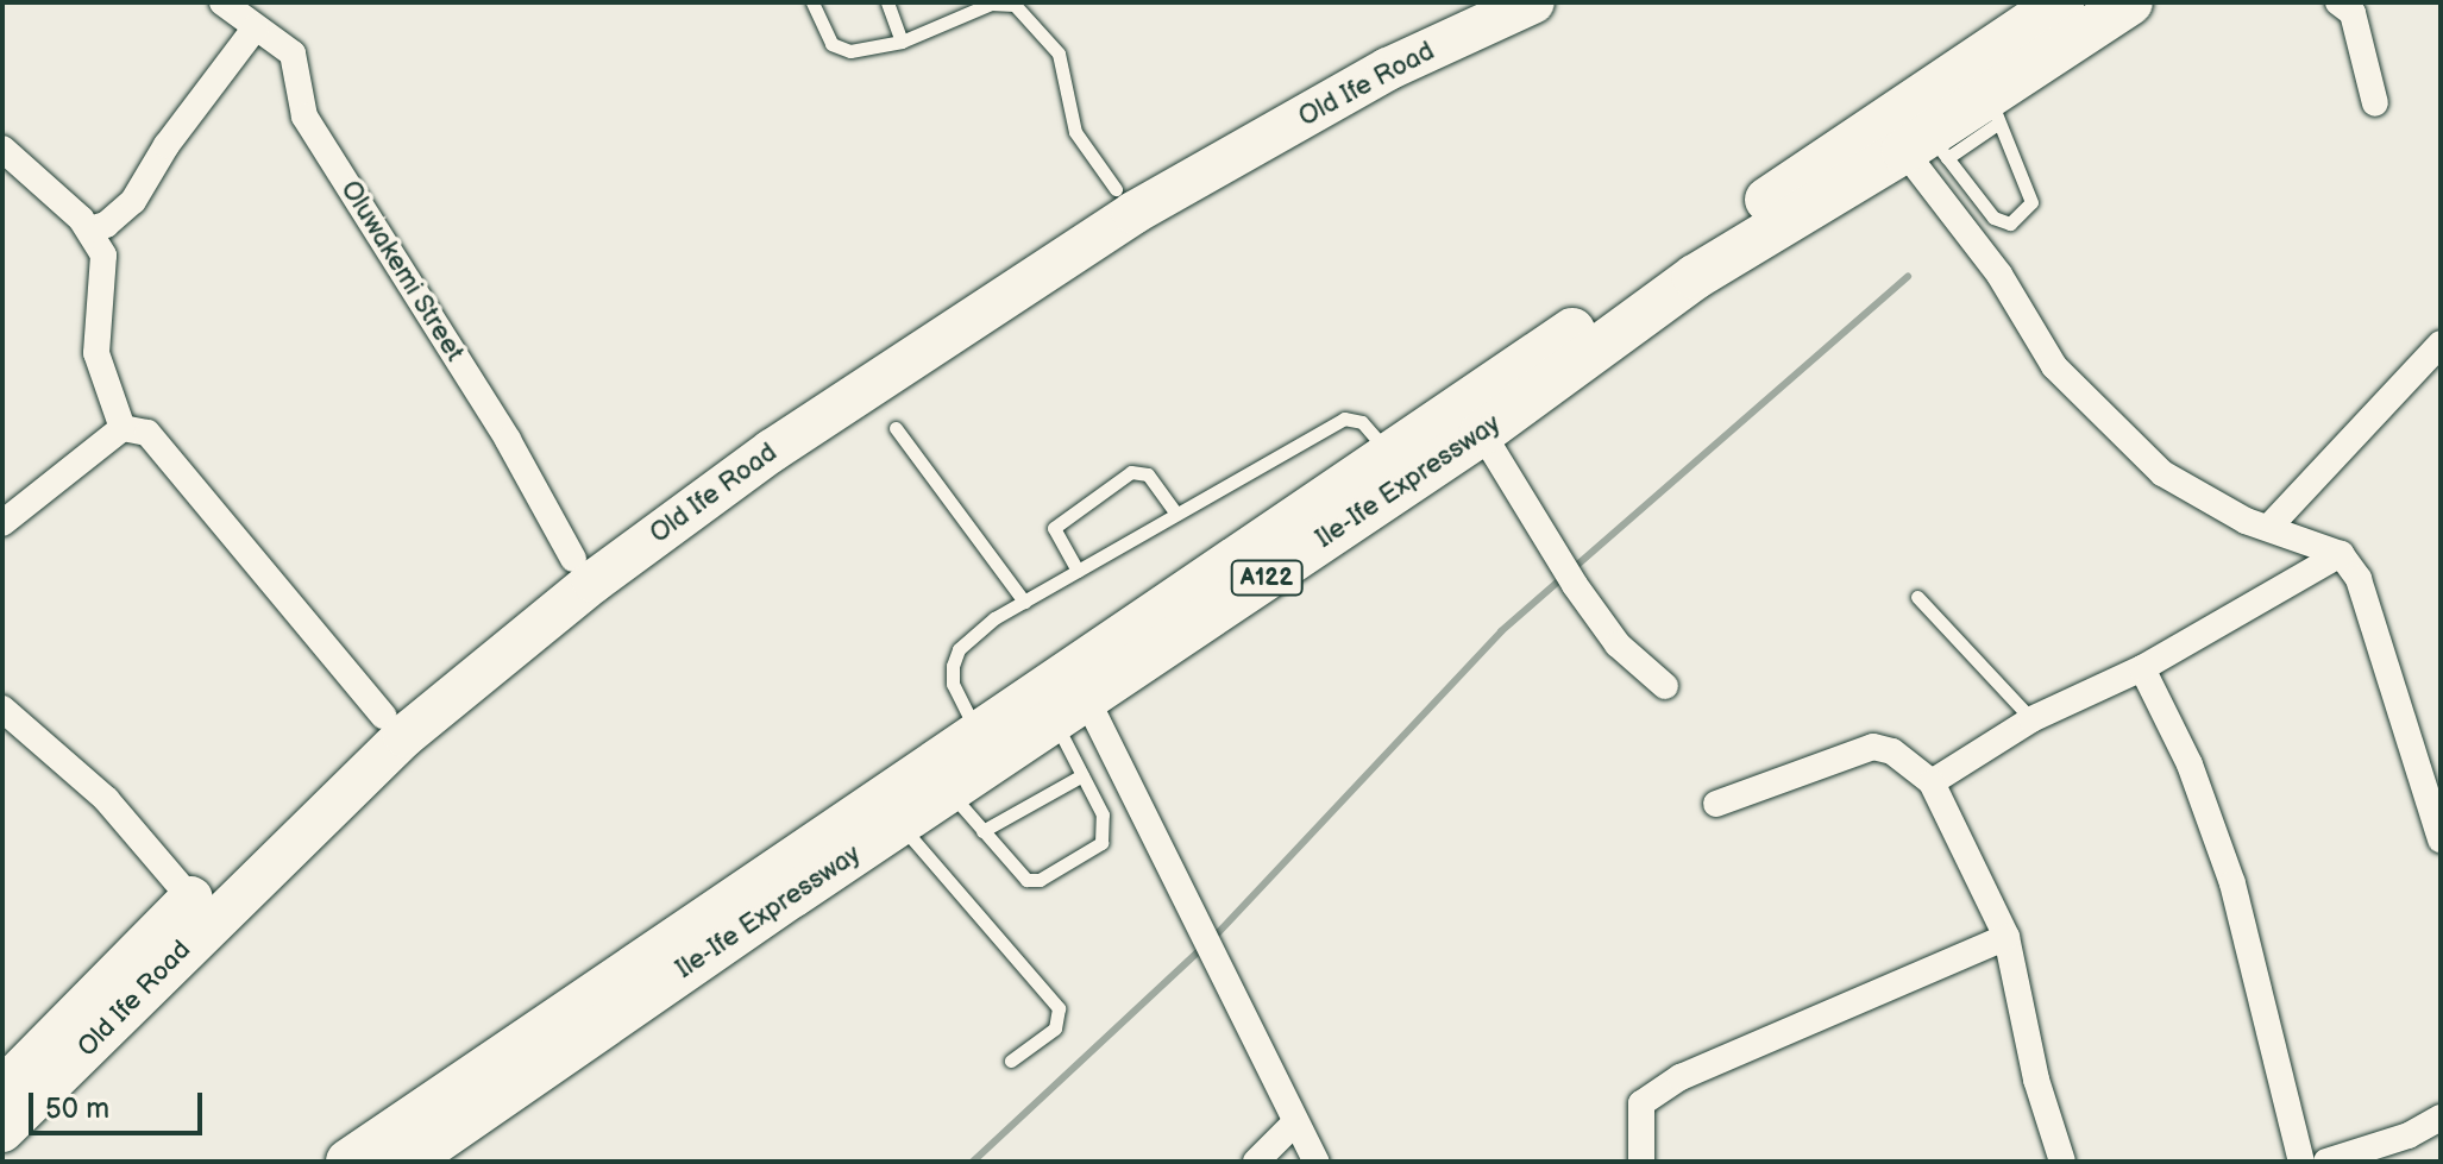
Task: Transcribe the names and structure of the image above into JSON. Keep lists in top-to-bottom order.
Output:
{
  "streets": {
    "highway": ["Ile-Ife Expressway", "A122"],
    "main road": ["Old Ife Road"],
    "street": ["Oluwakemi Street"]
  },
  "crossings": [
    ["Old Ife Road", "Oluwakemi Street"]
  ],
  "scale_bar": "50 m"
}
